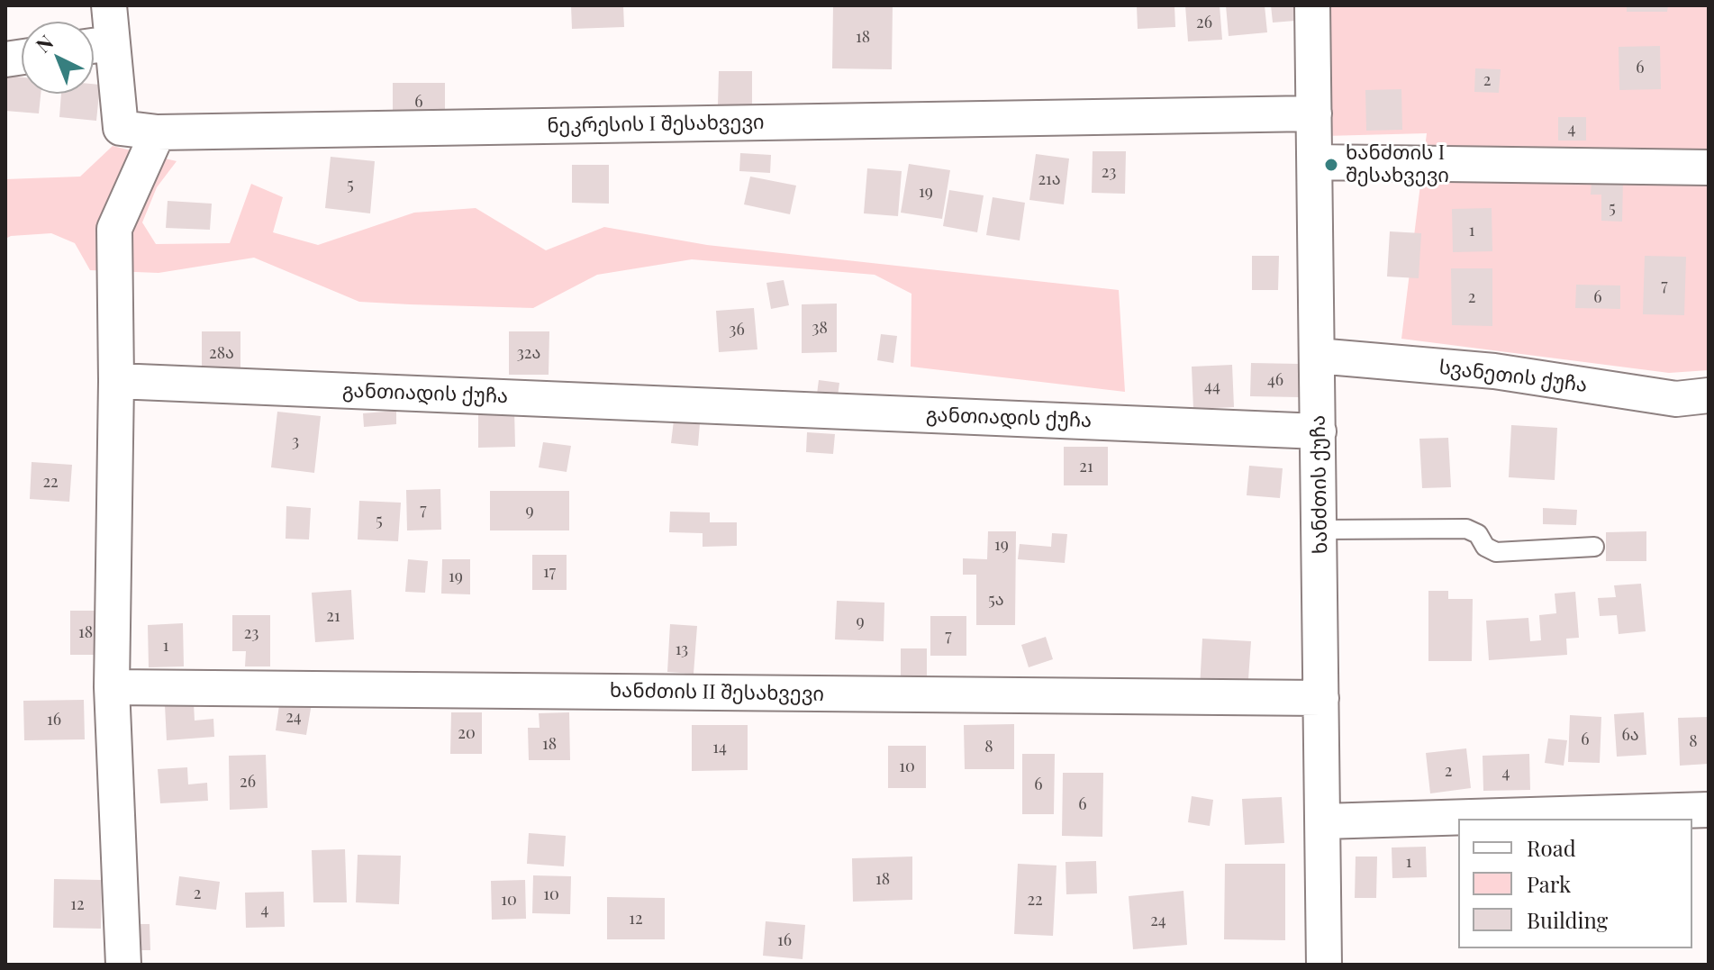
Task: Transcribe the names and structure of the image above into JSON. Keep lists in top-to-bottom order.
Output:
{
  "streets": {
    "street": [
      "ნეკრესის I შესახვევი",
      "სვანეთის ქუჩა",
      "განთიადის ქუჩა",
      "ხანძთის ქუჩა",
      "ხანძთის II შესახვევი"
    ]
  },
  "crossings": [
    ["ნეკრესის I შესახვევი", "ხანძთის ქუჩა"],
    ["სვანეთის ქუჩა", "ხანძთის ქუჩა"],
    ["განთიადის ქუჩა", "ხანძთის ქუჩა"],
    ["ხანძთის ქუჩა", "ხანძთის II შესახვევი"]
  ],
  "places": ["ხანძთის I შესახვევი"],
  "house_numbers": [
    "26",
    "18",
    "6",
    "2",
    "6",
    "4",
    "23",
    "21ა",
    "5",
    "19",
    "5",
    "1",
    "7",
    "2",
    "6",
    "38",
    "36",
    "28ა",
    "32ა",
    "46",
    "44",
    "3",
    "21",
    "22",
    "7",
    "9",
    "5",
    "19",
    "17",
    "19",
    "5ა",
    "21",
    "9",
    "18",
    "23",
    "7",
    "1",
    "13",
    "24",
    "16",
    "20",
    "6ა",
    "6",
    "8",
    "18",
    "8",
    "14",
    "10",
    "2",
    "4",
    "26",
    "6",
    "6",
    "1",
    "18",
    "2",
    "10",
    "10",
    "22",
    "12",
    "4",
    "12",
    "24",
    "16"
  ],
  "legend": ["Road", "Park", "Building"],
  "north": "top left"
}
